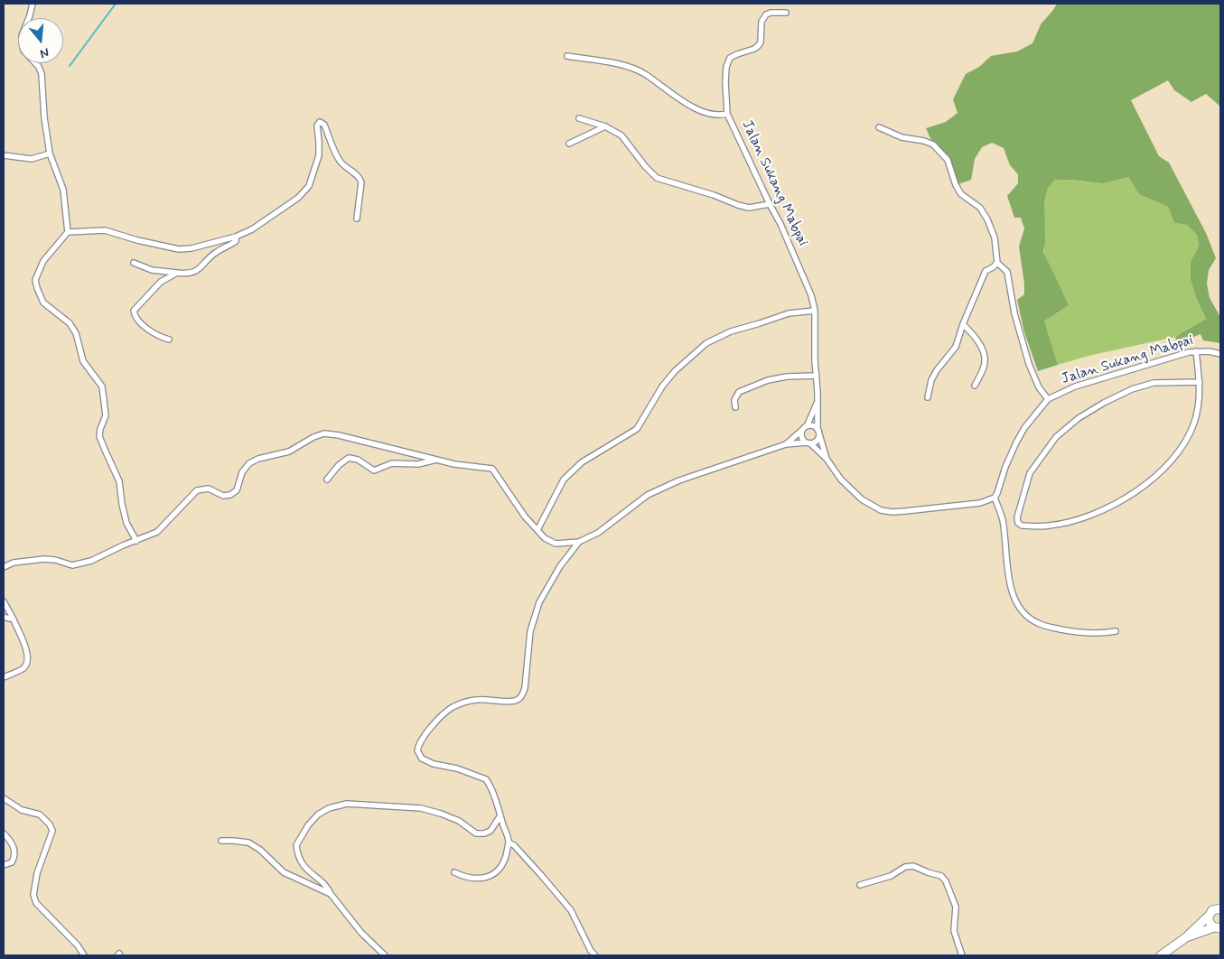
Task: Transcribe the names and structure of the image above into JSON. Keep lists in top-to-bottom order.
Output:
{
  "streets": {
    "street": ["Jalan Sukang Mabpai"]
  },
  "north": "bottom"
}
